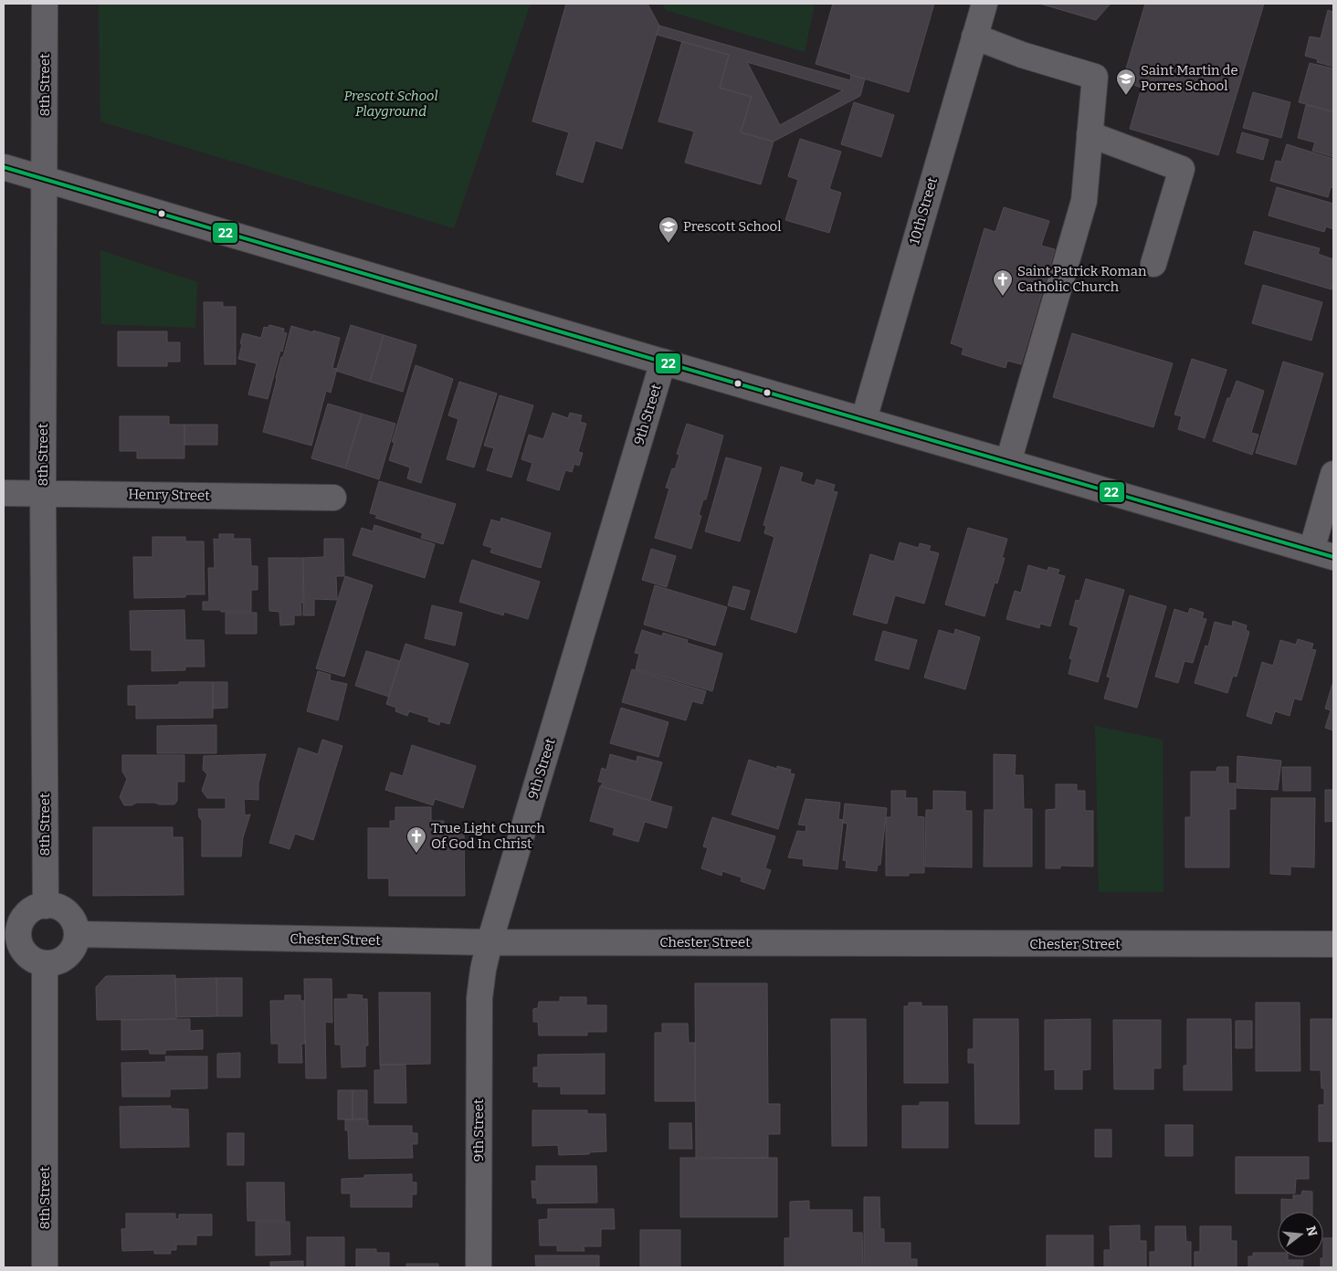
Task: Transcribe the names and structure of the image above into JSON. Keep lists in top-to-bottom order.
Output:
{
  "streets": {
    "street": [
      "8th Street",
      "10th Street",
      "9th Street",
      "Henry Street",
      "Chester Street"
    ]
  },
  "crossings": [
    ["8th Street", "Henry Street"],
    ["8th Street", "Chester Street"],
    ["9th Street", "Chester Street"]
  ],
  "parks": ["Prescott School Playground"],
  "places": {
    "school or university": ["Saint Martin de Porres School", "Prescott School"],
    "church": ["Saint Patrick Roman Catholic Church", "True Light Church Of God In Christ"]
  },
  "lines": ["transit line 22"],
  "north": "right"
}
